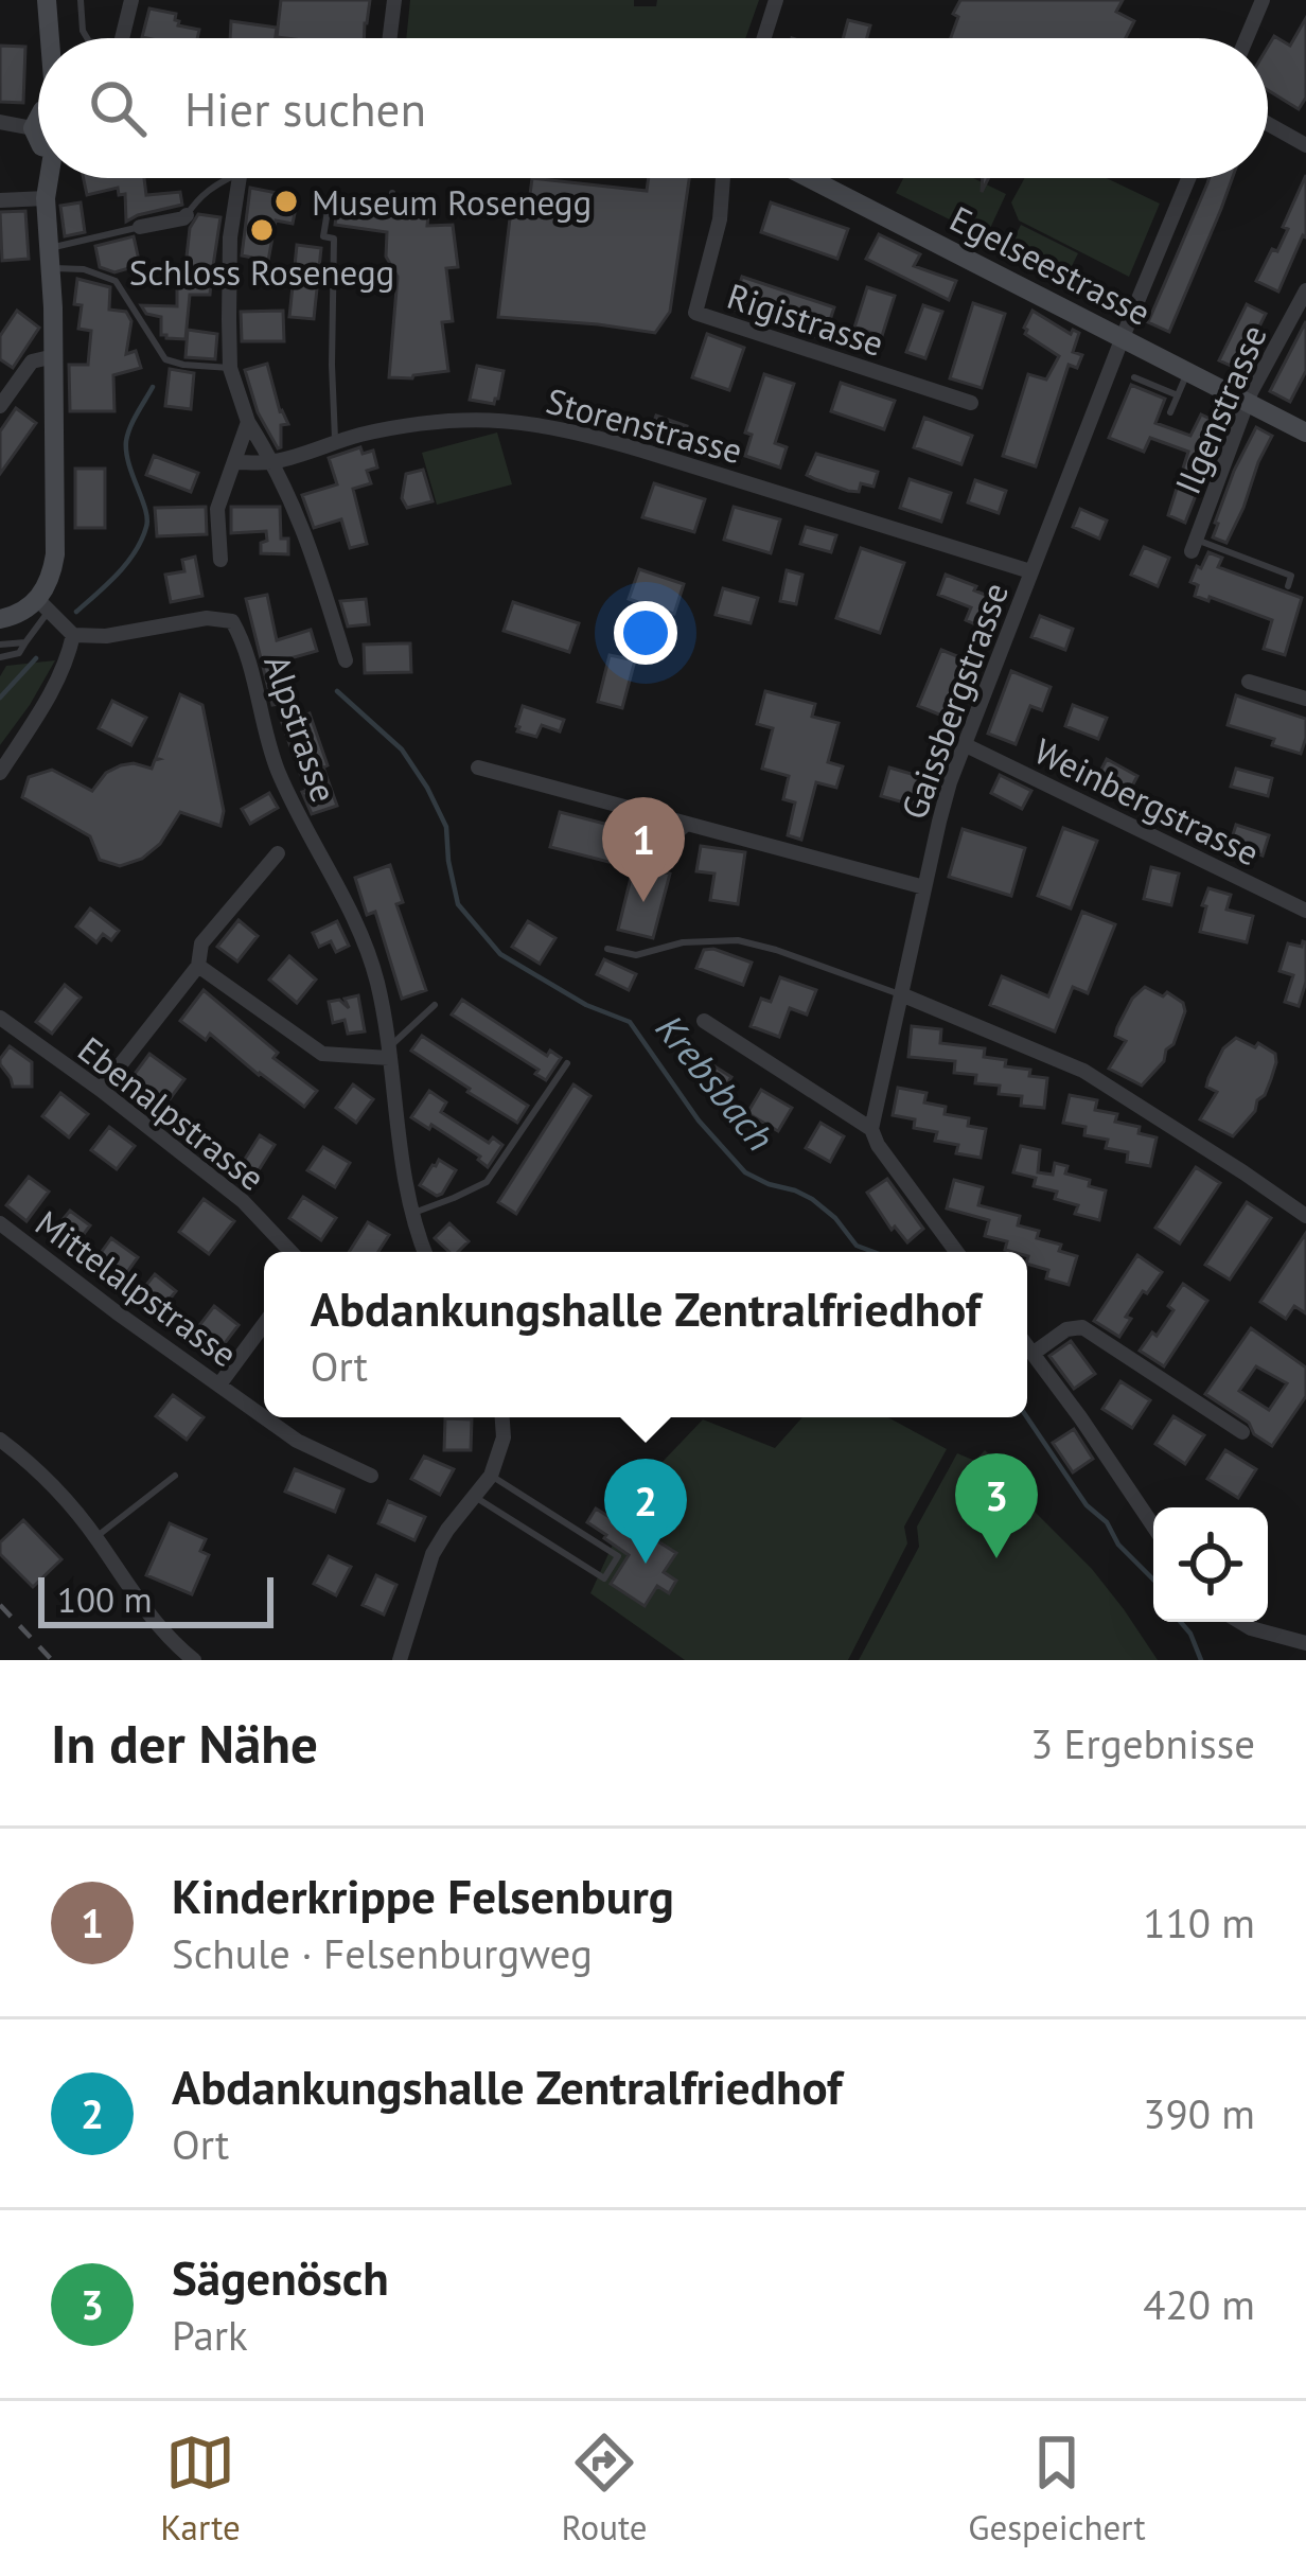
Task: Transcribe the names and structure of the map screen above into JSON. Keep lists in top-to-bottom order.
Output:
{
  "streets": {
    "main road": ["Egelseestrasse"],
    "street": [
      "Rigistrasse",
      "Ilgenstrasse",
      "Storenstrasse",
      "Gaissbergstrasse",
      "Alpstrasse",
      "Weinbergstrasse",
      "Ebenalpstrasse",
      "Mittelalpstrasse"
    ]
  },
  "crossings": [
    ["Egelseestrasse", "Ilgenstrasse"],
    ["Egelseestrasse", "Gaissbergstrasse"],
    ["Storenstrasse", "Gaissbergstrasse"],
    ["Gaissbergstrasse", "Weinbergstrasse"]
  ],
  "water": ["Krebsbach"],
  "places": ["Museum Rosenegg", "Schloss Rosenegg"],
  "scale_bar": "100 m",
  "page": {
    "search": "Hier suchen",
    "pins": ["1", "3", "2"],
    "popup": ["Abdankungshalle Zentralfriedhof", "Ort"],
    "scale": "100 m",
    "heading": ["In der Nähe", "3 Ergebnisse"],
    "list": [
      {
        "mark": "1",
        "name": "Kinderkrippe Felsenburg",
        "note": "Schule · Felsenburgweg",
        "value": "110 m"
      },
      {
        "mark": "2",
        "name": "Abdankungshalle Zentralfriedhof",
        "note": "Ort",
        "value": "390 m"
      },
      {
        "mark": "3",
        "name": "Sägenösch",
        "note": "Park",
        "value": "420 m"
      }
    ],
    "nav": ["Karte", "Route", "Gespeichert"]
  }
}
